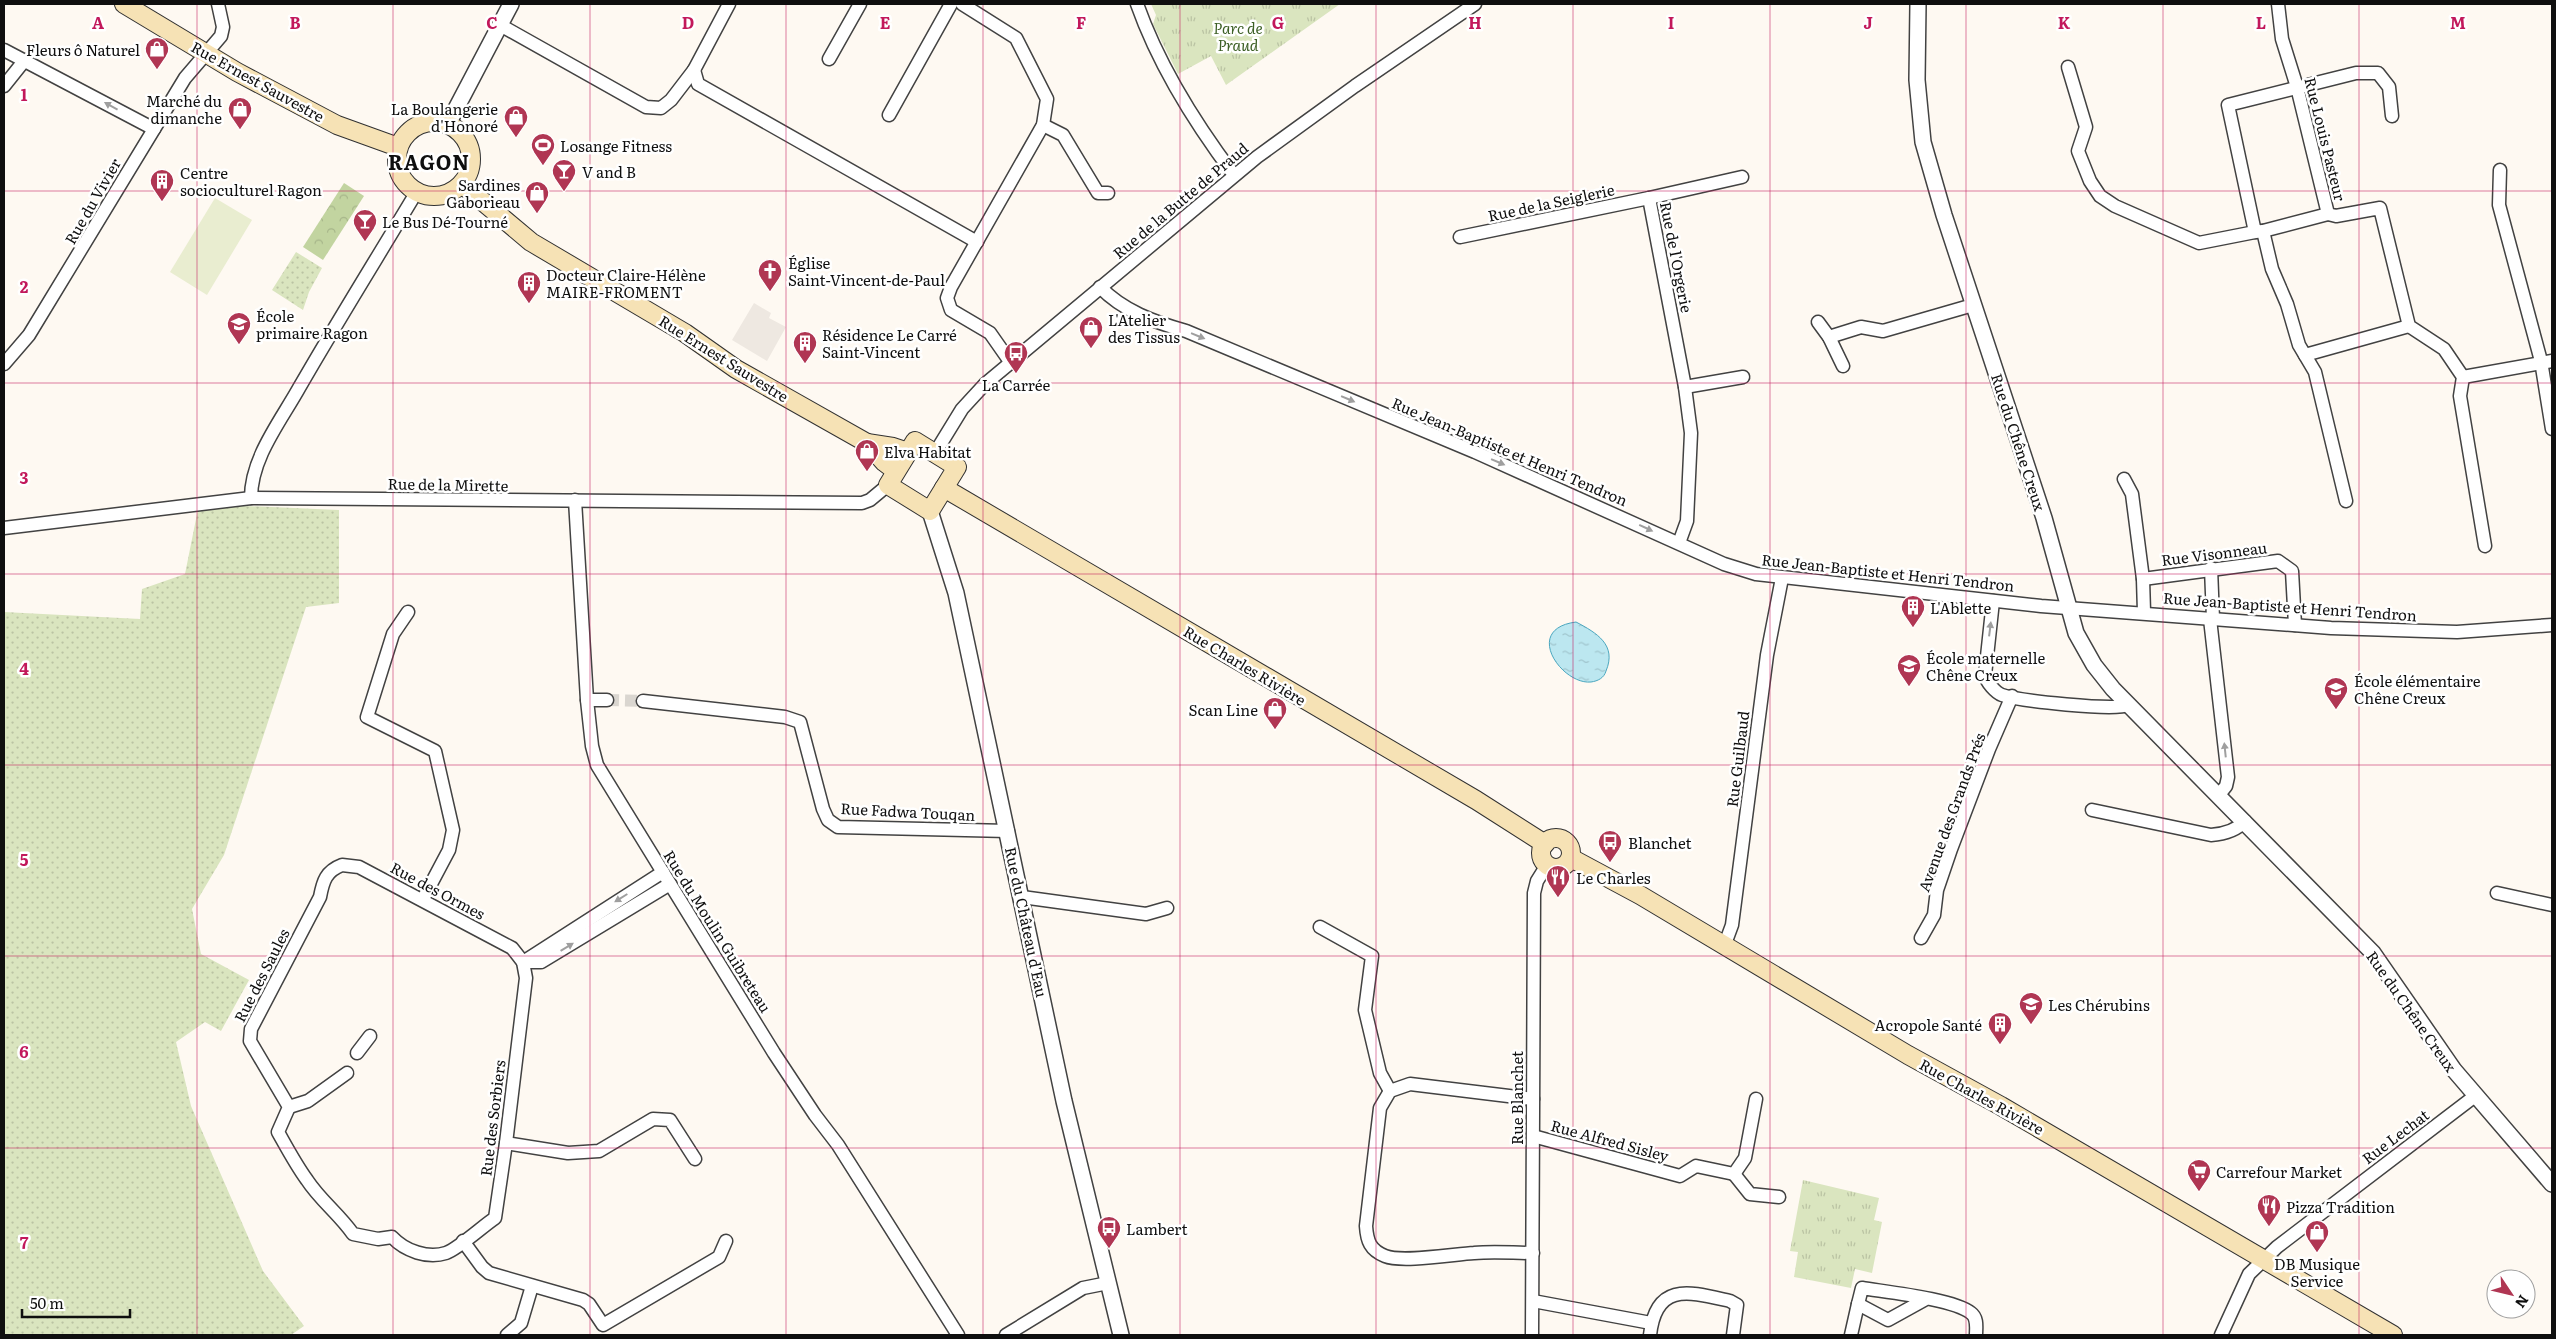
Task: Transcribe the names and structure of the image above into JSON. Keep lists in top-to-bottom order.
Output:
{
  "streets": {
    "main road": ["Rue Ernest Sauvestre", "Rue Charles Rivière"],
    "street": [
      "Rue Louis Pasteur",
      "Rue de la Butte de Praud",
      "Rue du Vivier",
      "Rue de la Seiglerie",
      "Rue de l'Orgerie",
      "Rue du Chêne Creux",
      "Rue Jean-Baptiste et Henri Tendron",
      "Rue de la Mirette",
      "Rue Visonneau",
      "Rue Guilbaud",
      "Rue Fadwa Touqan",
      "Avenue des Grands Prés",
      "Rue des Ormes",
      "Rue du Château d'Eau",
      "Rue du Moulin Guibreteau",
      "Rue des Saules",
      "Rue Blanchet",
      "Rue des Sorbiers",
      "Rue Lechat",
      "Rue Alfred Sisley"
    ]
  },
  "crossings": [
    ["Rue Ernest Sauvestre", "Rue du Vivier"],
    ["Rue Ernest Sauvestre", "Rue de la Mirette"],
    ["Rue Ernest Sauvestre", "Rue du Château d'Eau"],
    ["Rue de la Butte de Praud", "Rue Jean-Baptiste et Henri Tendron"],
    ["Rue de la Seiglerie", "Rue de l'Orgerie"],
    ["Rue de l'Orgerie", "Rue Jean-Baptiste et Henri Tendron"],
    ["Rue du Chêne Creux", "Rue Jean-Baptiste et Henri Tendron"],
    ["Rue du Chêne Creux", "Rue Lechat"],
    ["Rue Jean-Baptiste et Henri Tendron", "Rue Visonneau"],
    ["Rue Jean-Baptiste et Henri Tendron", "Rue Guilbaud"],
    ["Rue de la Mirette", "Rue du Moulin Guibreteau"],
    ["Rue Charles Rivière", "Rue Guilbaud"],
    ["Rue Charles Rivière", "Rue Blanchet"],
    ["Rue Charles Rivière", "Rue Lechat"],
    ["Rue Fadwa Touqan", "Rue du Château d'Eau"],
    ["Rue des Ormes", "Rue des Saules"],
    ["Rue des Ormes", "Rue des Sorbiers"],
    ["Rue des Saules", "Rue des Sorbiers"],
    ["Rue Blanchet", "Rue Alfred Sisley"]
  ],
  "one_way": ["Rue Jean-Baptiste et Henri Tendron"],
  "districts": ["RAGON"],
  "parks": ["Parc de Praud"],
  "places": {
    "shop": [
      "Fleurs ô Naturel",
      "Marché du dimanche",
      "La Boulangerie d'Honoré",
      "Sardines Gaborieau",
      "L'Atelier des Tissus",
      "Elva Habitat",
      "Scan Line",
      "DB Musique Service"
    ],
    "sports": ["Losange Fitness"],
    "bar": ["V and B", "Le Bus Dé-Tourné"],
    "building": [
      "Centre socioculturel Ragon",
      "Docteur Claire-Hélène MAIRE-FROMENT",
      "Résidence Le Carré Saint-Vincent",
      "L'Ablette",
      "Acropole Santé"
    ],
    "church": ["Église Saint-Vincent-de-Paul"],
    "school or university": [
      "École primaire Ragon",
      "École maternelle Chêne Creux",
      "École élémentaire Chêne Creux",
      "Les Chérubins"
    ],
    "bus stop": ["La Carrée", "Blanchet", "Lambert"],
    "restaurant": ["Le Charles", "Pizza Tradition"],
    "supermarket": ["Carrefour Market"]
  },
  "scale_bar": "50 m",
  "north": "bottom right",
  "grid": {
    "columns": [
      "A",
      "B",
      "C",
      "D",
      "E",
      "F",
      "G",
      "H",
      "I",
      "J",
      "K",
      "L",
      "M"
    ],
    "rows": [
      "1",
      "2",
      "3",
      "4",
      "5",
      "6",
      "7"
    ]
  }
}
